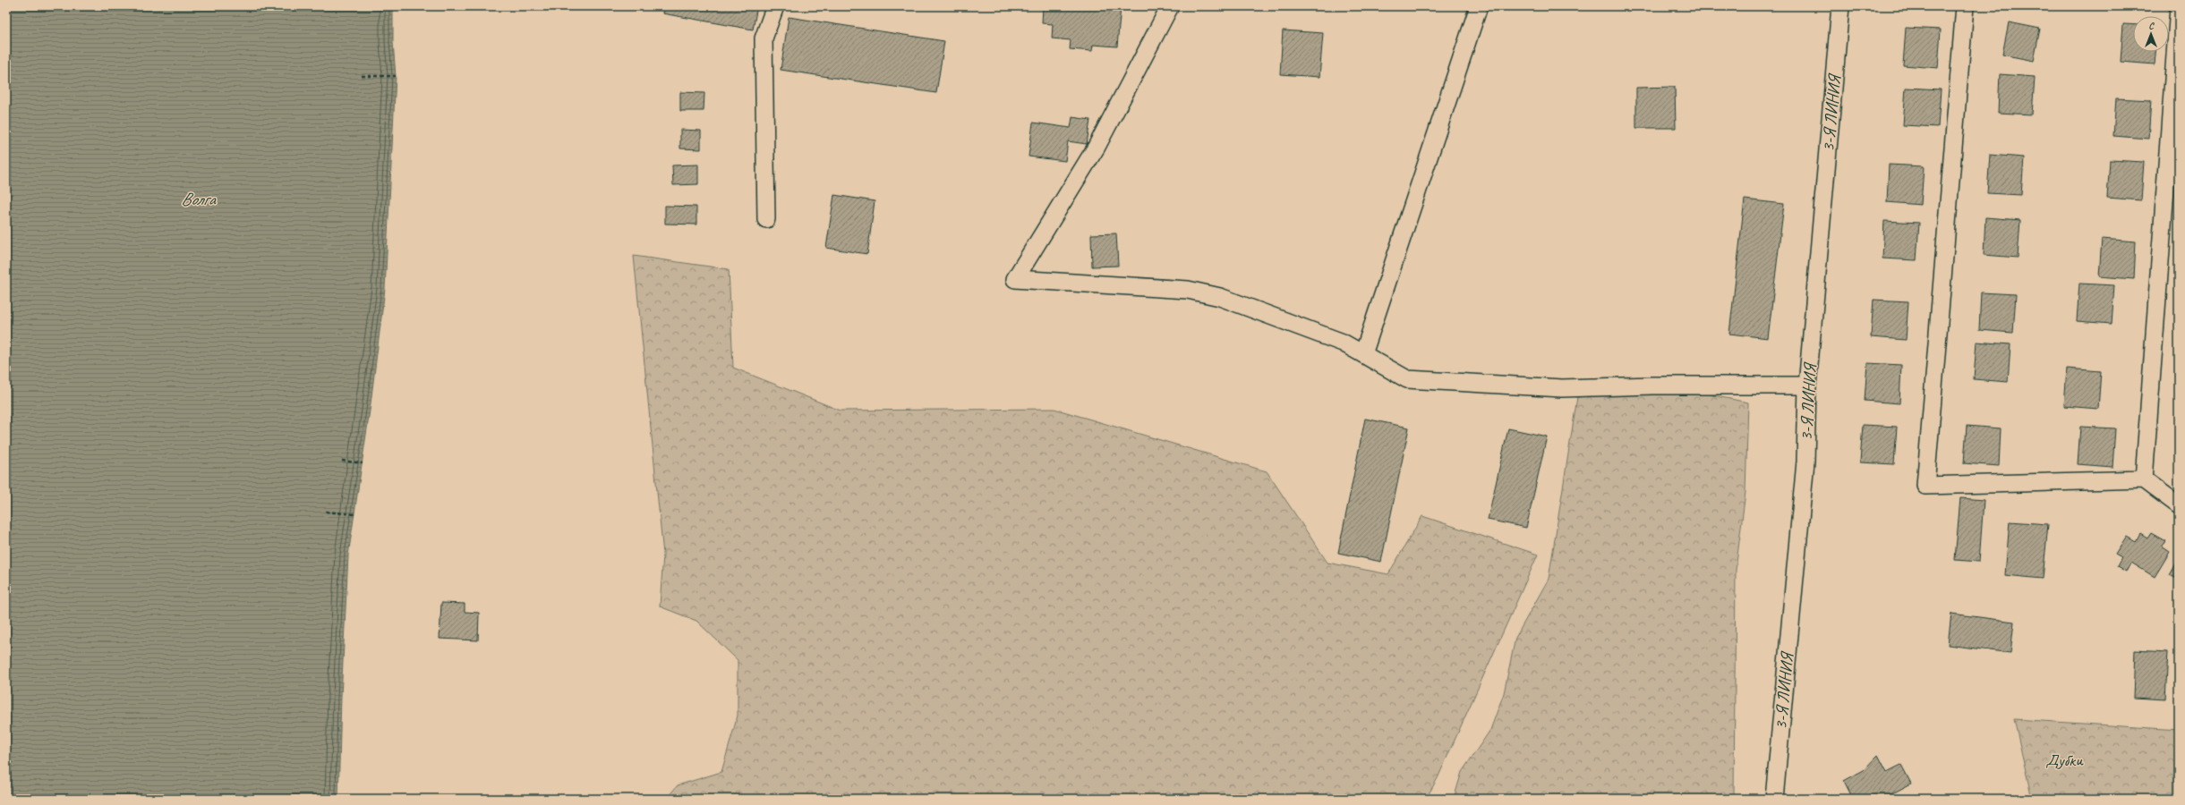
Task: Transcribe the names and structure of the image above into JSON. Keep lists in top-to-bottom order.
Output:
{
  "streets": {
    "street": ["3-Я ЛИНИЯ"]
  },
  "water": ["Волга"],
  "parks": ["Дубки"],
  "north": "top"
}
